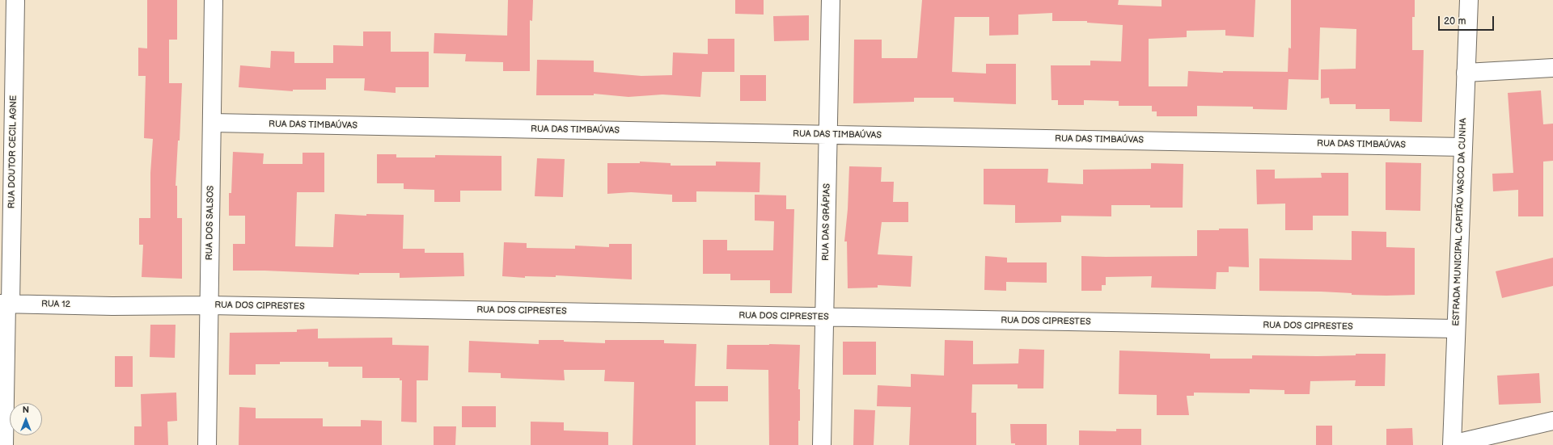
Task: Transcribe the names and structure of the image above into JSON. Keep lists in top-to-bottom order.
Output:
{
  "streets": {
    "street": [
      "RUA DAS TIMBAÚVAS",
      "RUA DOUTOR CECIL AGNE",
      "RUA DAS GRÁPIAS",
      "ESTRADA MUNICIPAL CAPITÃO VASCO DA CUNHA",
      "RUA DOS SALSOS",
      "RUA 12",
      "RUA DOS CIPRESTES"
    ]
  },
  "crossings": [
    ["RUA DAS TIMBAÚVAS", "RUA DAS GRÁPIAS"],
    ["RUA DAS TIMBAÚVAS", "ESTRADA MUNICIPAL CAPITÃO VASCO DA CUNHA"],
    ["RUA DAS TIMBAÚVAS", "RUA DOS SALSOS"],
    ["RUA DOUTOR CECIL AGNE", "RUA 12"],
    ["RUA DAS GRÁPIAS", "RUA DOS CIPRESTES"],
    ["ESTRADA MUNICIPAL CAPITÃO VASCO DA CUNHA", "RUA DOS CIPRESTES"],
    ["RUA DOS SALSOS", "RUA DOS CIPRESTES"],
    ["RUA 12", "RUA DOS CIPRESTES"]
  ],
  "scale_bar": "20 m",
  "north": "top"
}
